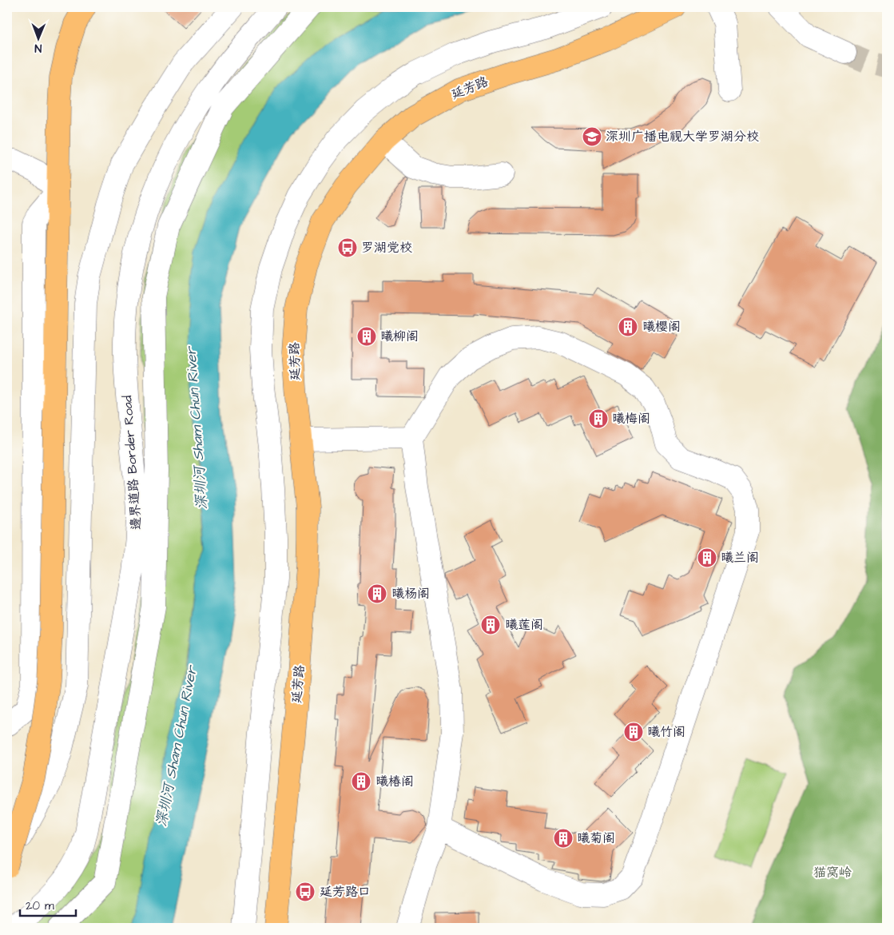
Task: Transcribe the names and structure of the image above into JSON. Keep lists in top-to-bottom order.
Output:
{
  "streets": {
    "main road": ["延芳路"],
    "street": ["邊界道路 Border Road"]
  },
  "water": ["深圳河 Sham Chun River"],
  "parks": ["猫窝岭"],
  "places": {
    "school or university": ["深圳广播电视大学罗湖分校"],
    "bus stop": ["罗湖党校", "延芳路口"],
    "building": [
      "曦樱阁",
      "曦柳阁",
      "曦梅阁",
      "曦兰阁",
      "曦杨阁",
      "曦莲阁",
      "曦竹阁",
      "曦椿阁",
      "曦菊阁"
    ]
  },
  "scale_bar": "20 m",
  "north": "bottom"
}
